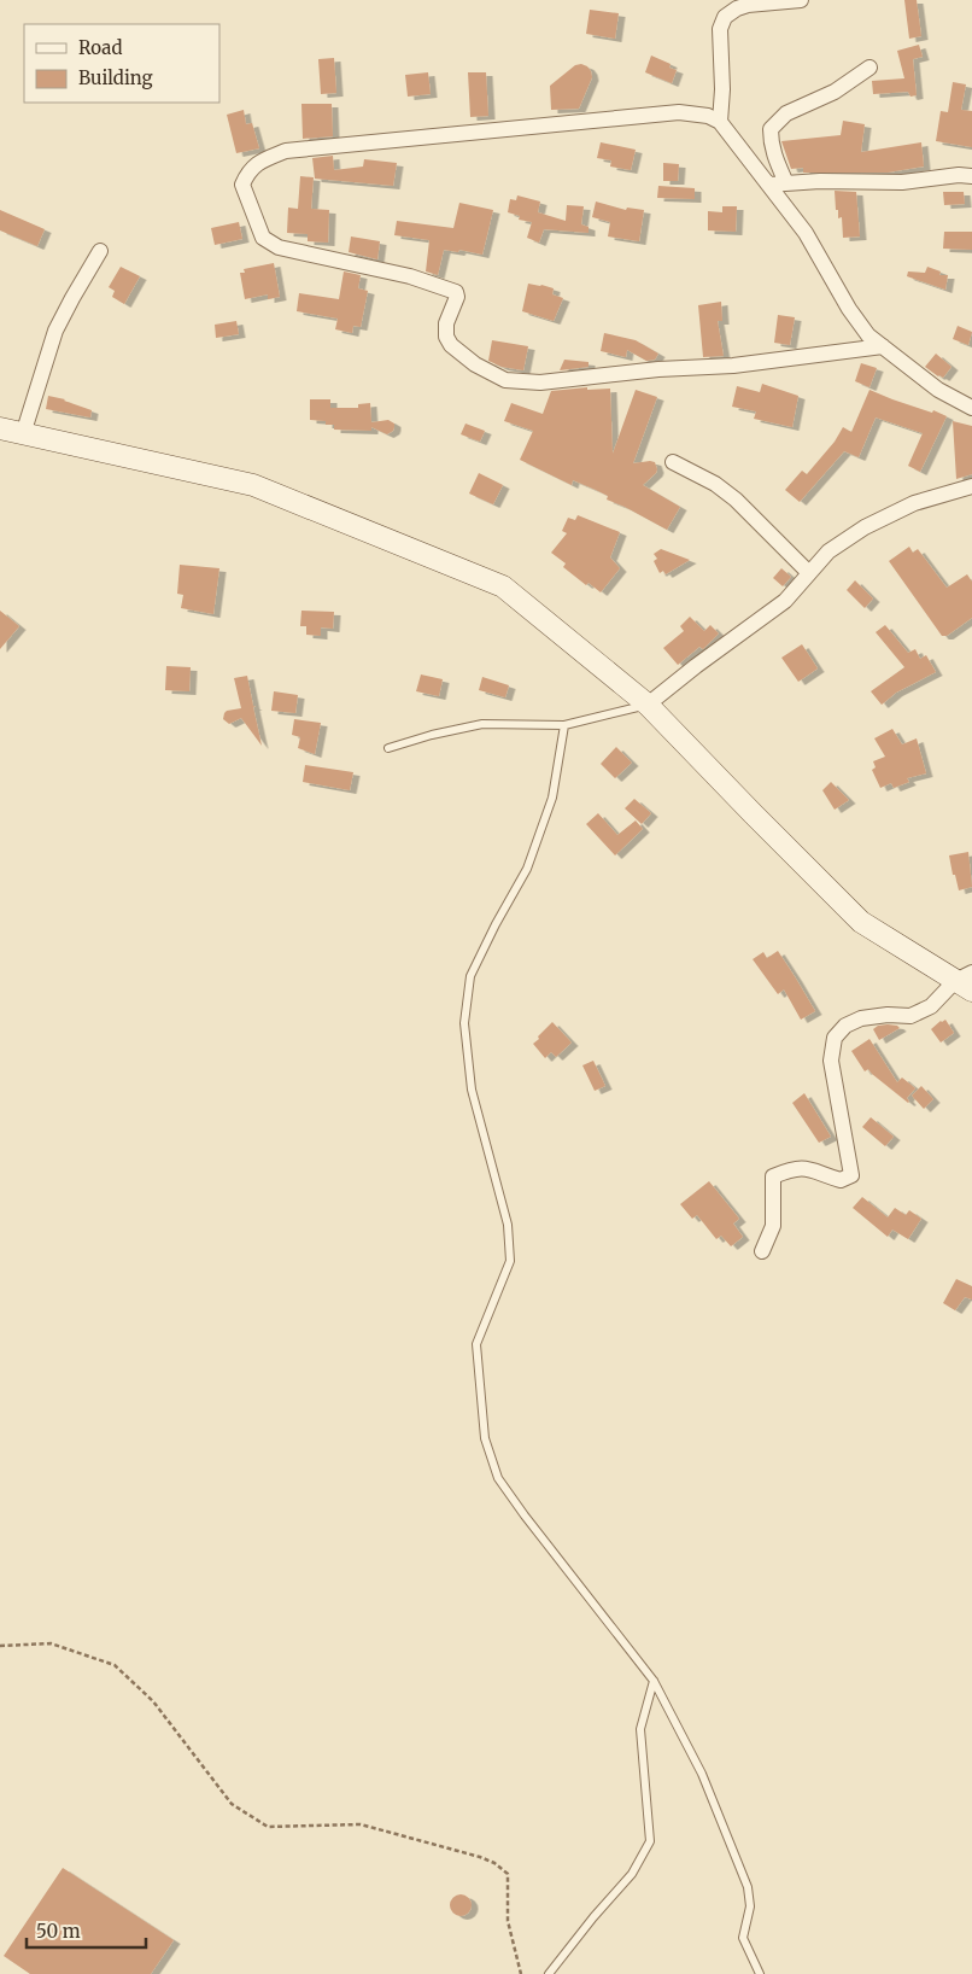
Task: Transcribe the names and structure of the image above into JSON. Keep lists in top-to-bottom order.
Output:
{
  "legend": ["Road", "Building"],
  "scale_bar": "50 m"
}
